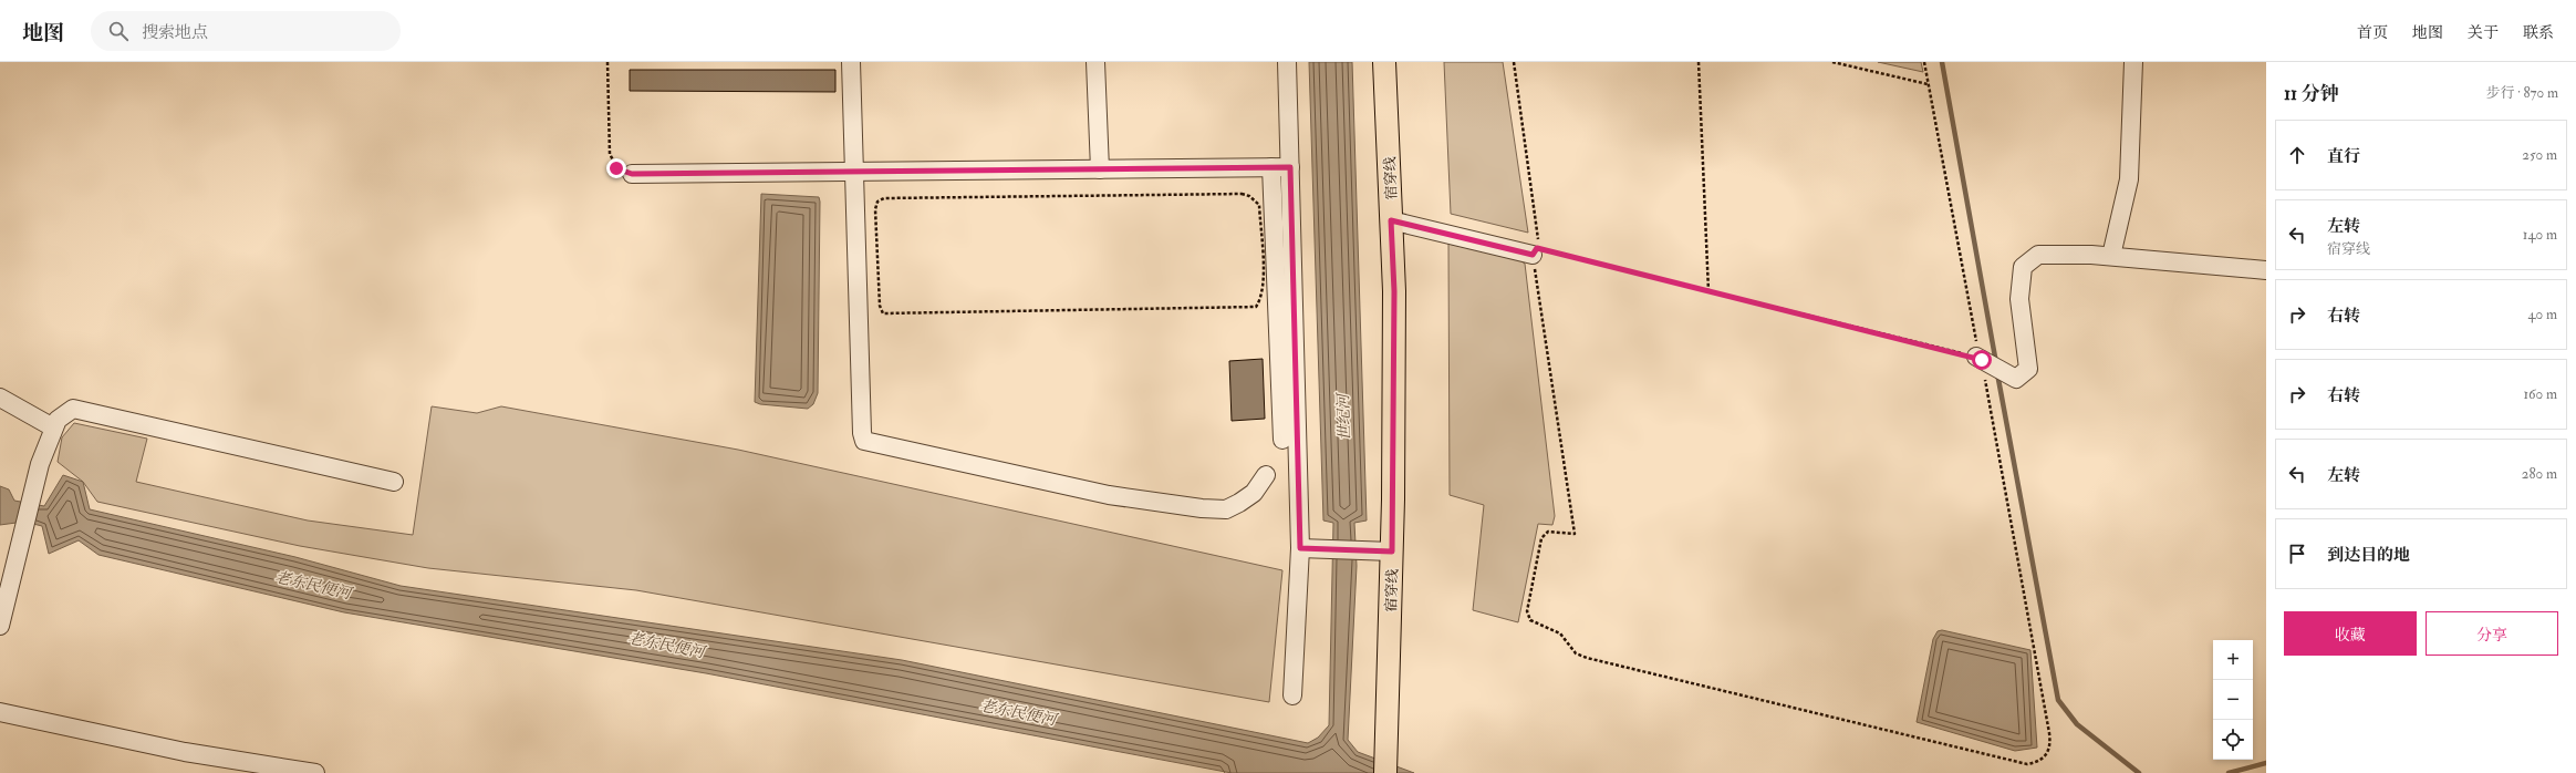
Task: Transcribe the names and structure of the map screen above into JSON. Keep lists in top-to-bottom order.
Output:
{
  "streets": {
    "main road": ["宿穿线"]
  },
  "water": ["世纪河", "老东民便河"],
  "page": {
    "header": "地图",
    "search": "搜索地点",
    "nav": [
      "首页",
      "地图",
      "关于",
      "联系"
    ],
    "heading": ["11 分钟", "步行 · 870 m"],
    "list": [
      ["直行", "250 m"],
      ["左转", "宿穿线", "140 m"],
      ["右转", "40 m"],
      ["右转", "160 m"],
      ["左转", "280 m"],
      "到达目的地"
    ],
    "buttons": ["收藏", "分享"],
    "map_buttons": ["+", "−"]
  }
}
